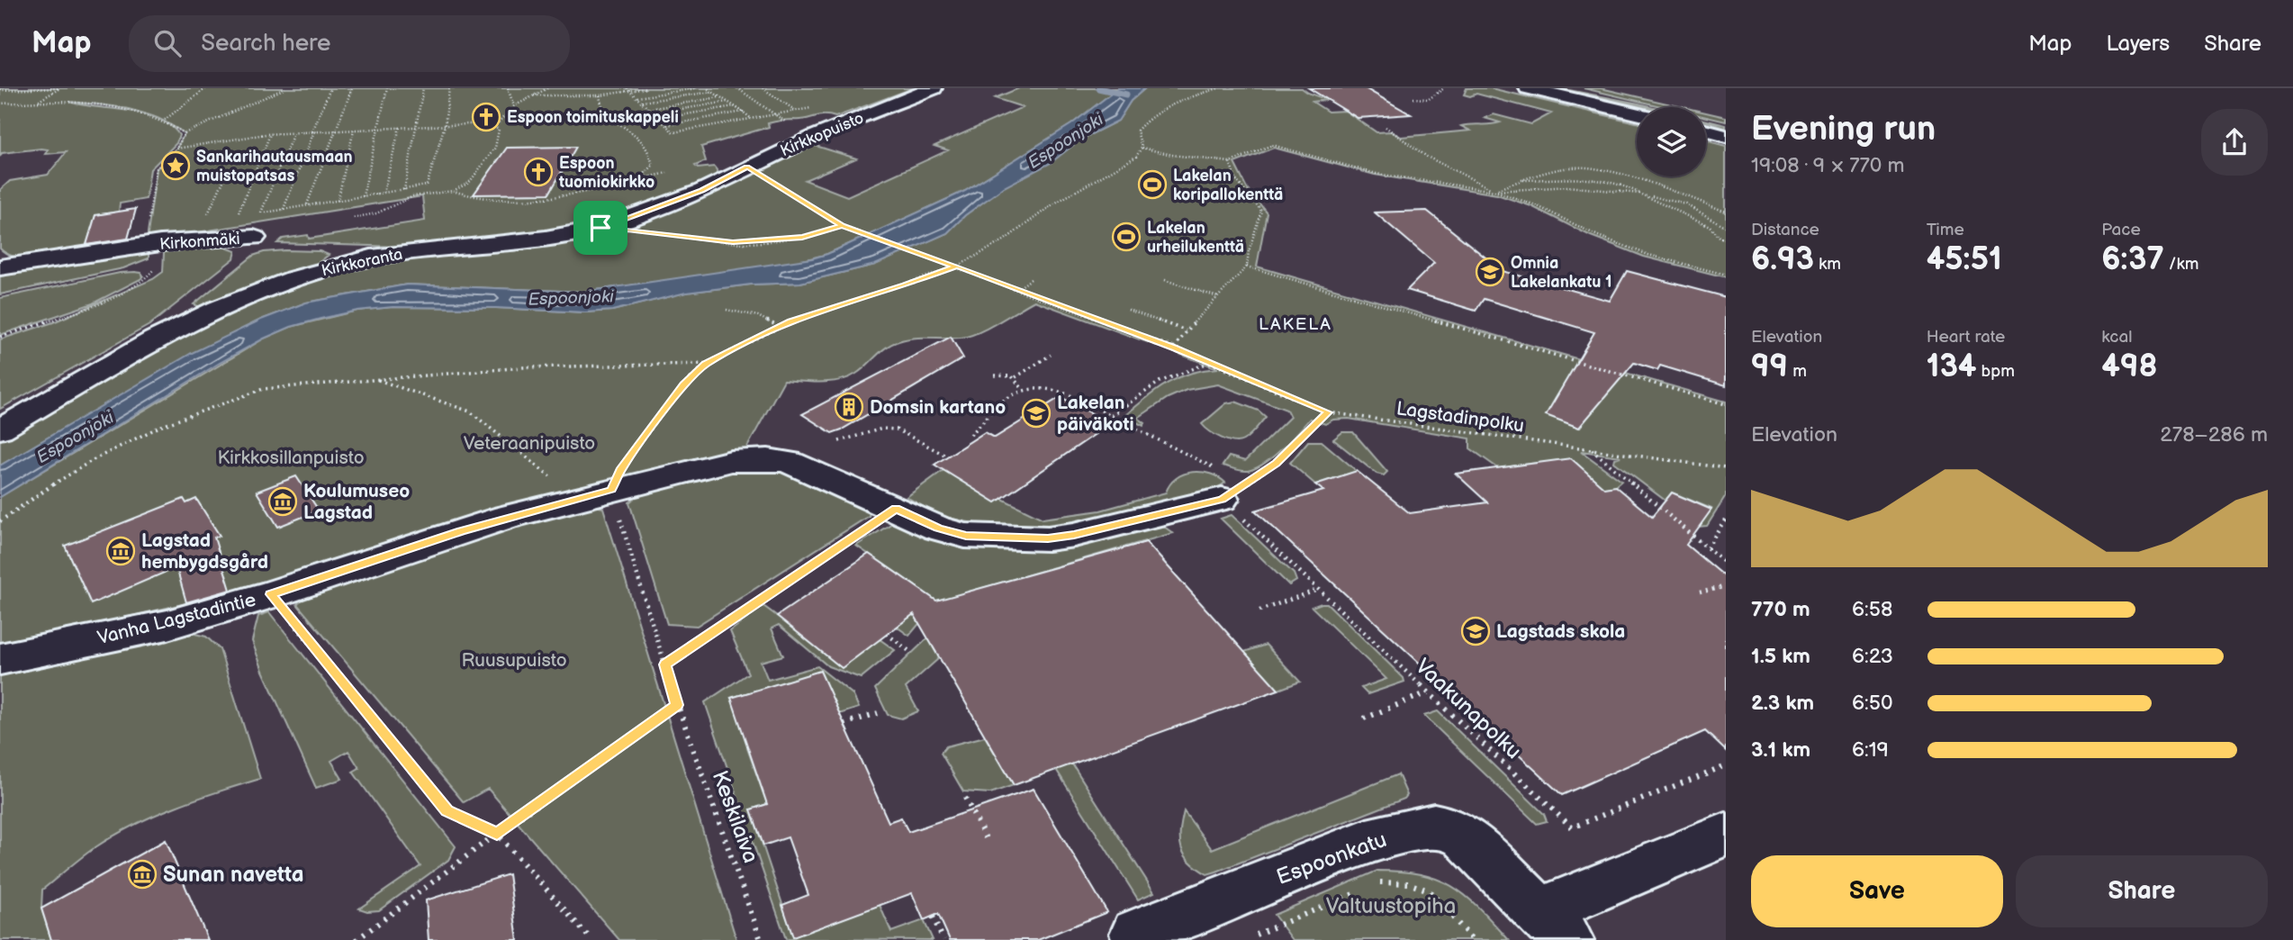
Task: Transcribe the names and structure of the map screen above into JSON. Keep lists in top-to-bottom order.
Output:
{
  "streets": {
    "street": [
      "Kirkkopuisto",
      "Kirkonmäki",
      "Kirkkoranta",
      "Vanha Lagstadintie",
      "Espoonkatu"
    ],
    "path": ["Lagstadinpolku", "Vaakunapolku", "Keskilaiva"]
  },
  "crossings": [
    ["Kirkkopuisto", "Kirkkoranta"],
    ["Kirkkopuisto", "Lagstadinpolku"],
    ["Kirkkoranta", "Lagstadinpolku"],
    ["Vanha Lagstadintie", "Vaakunapolku"],
    ["Vanha Lagstadintie", "Keskilaiva"]
  ],
  "districts": ["LAKELA"],
  "water": ["Espoonjoki"],
  "parks": [
    "Veteraanipuisto",
    "Kirkkosillanpuisto",
    "Ruusupuisto",
    "Valtuustopiha"
  ],
  "places": {
    "church": ["Espoon toimituskappeli", "Espoon tuomiokirkko"],
    "place": ["Sankarihautausmaan muistopatsas"],
    "sports": ["Lakelan koripallokenttä", "Lakelan urheilukenttä"],
    "school or university": ["Omnia Lakelankatu 1", "Lakelan päiväkoti", "Lagstads skola"],
    "building": ["Domsin kartano"],
    "museum": ["Koulumuseo Lagstad", "Lagstad hembygdsgård", "Sunan navetta"]
  },
  "page": {
    "header": "Map",
    "search": "Search here",
    "nav": ["Map", "Layers", "Share"],
    "heading": ["Evening run", "19:08 · 9 × 770 m"],
    "stats": [
      ["Distance", "6.93 km"],
      ["Time", "45:51"],
      ["Pace", "6:37 /km"],
      ["Elevation", "99 m"],
      ["Heart rate", "134 bpm"],
      ["kcal", "498"]
    ],
    "chart": ["Elevation", "278–286 m"],
    "list": [
      {
        "name": "770 m",
        "note": "6:58"
      },
      {
        "name": "1.5 km",
        "note": "6:23"
      },
      {
        "name": "2.3 km",
        "note": "6:50"
      },
      {
        "name": "3.1 km",
        "note": "6:19"
      }
    ],
    "buttons": ["Save", "Share"]
  }
}
